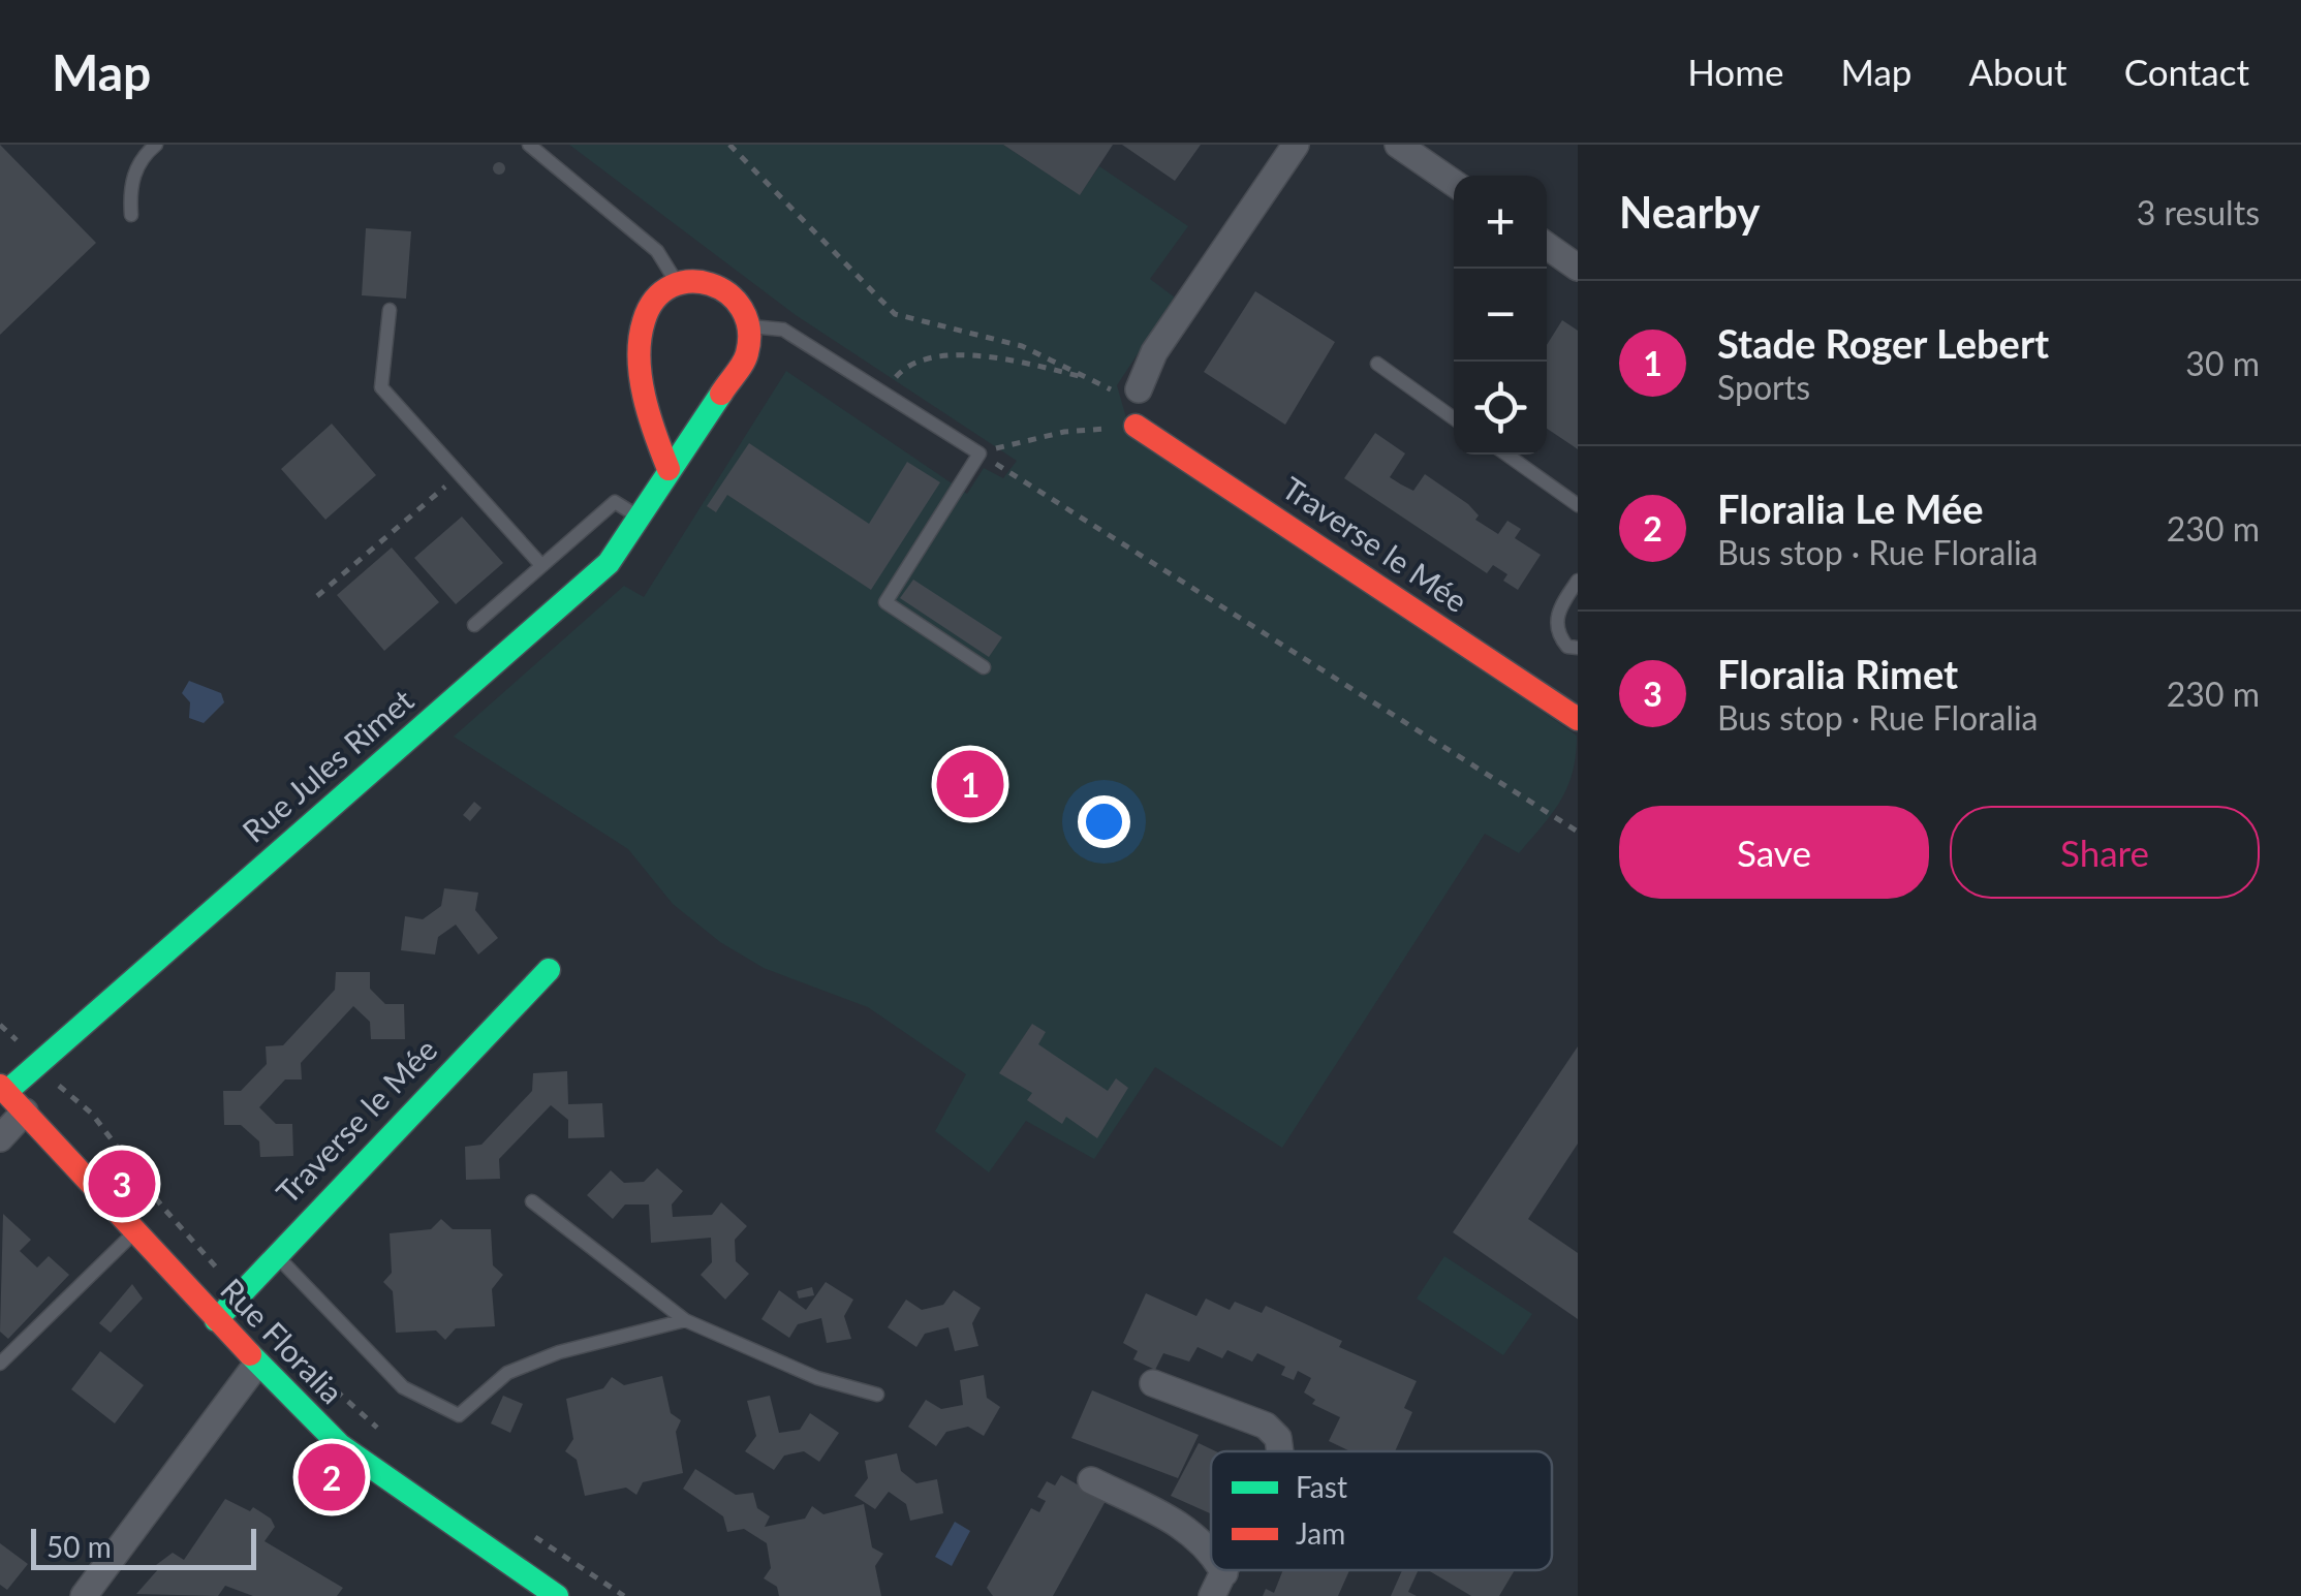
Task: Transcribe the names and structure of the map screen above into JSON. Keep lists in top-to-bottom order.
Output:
{
  "streets": {
    "street": ["Traverse le Mée", "Rue Jules Rimet", "Rue Floralia"]
  },
  "crossings": [
    ["Traverse le Mée", "Rue Floralia"],
    ["Rue Jules Rimet", "Rue Floralia"]
  ],
  "legend": ["Fast", "Jam"],
  "scale_bar": "50 m",
  "page": {
    "header": "Map",
    "nav": [
      "Home",
      "Map",
      "About",
      "Contact"
    ],
    "heading": ["Nearby", "3 results"],
    "map_buttons": ["+", "−"],
    "list": [
      {
        "mark": "1",
        "name": "Stade Roger Lebert",
        "note": "Sports",
        "value": "30 m"
      },
      {
        "mark": "2",
        "name": "Floralia Le Mée",
        "note": "Bus stop · Rue Floralia",
        "value": "230 m"
      },
      {
        "mark": "3",
        "name": "Floralia Rimet",
        "note": "Bus stop · Rue Floralia",
        "value": "230 m"
      }
    ],
    "pins": ["1", "3", "2"],
    "buttons": ["Save", "Share"],
    "scale": "50 m"
  }
}
